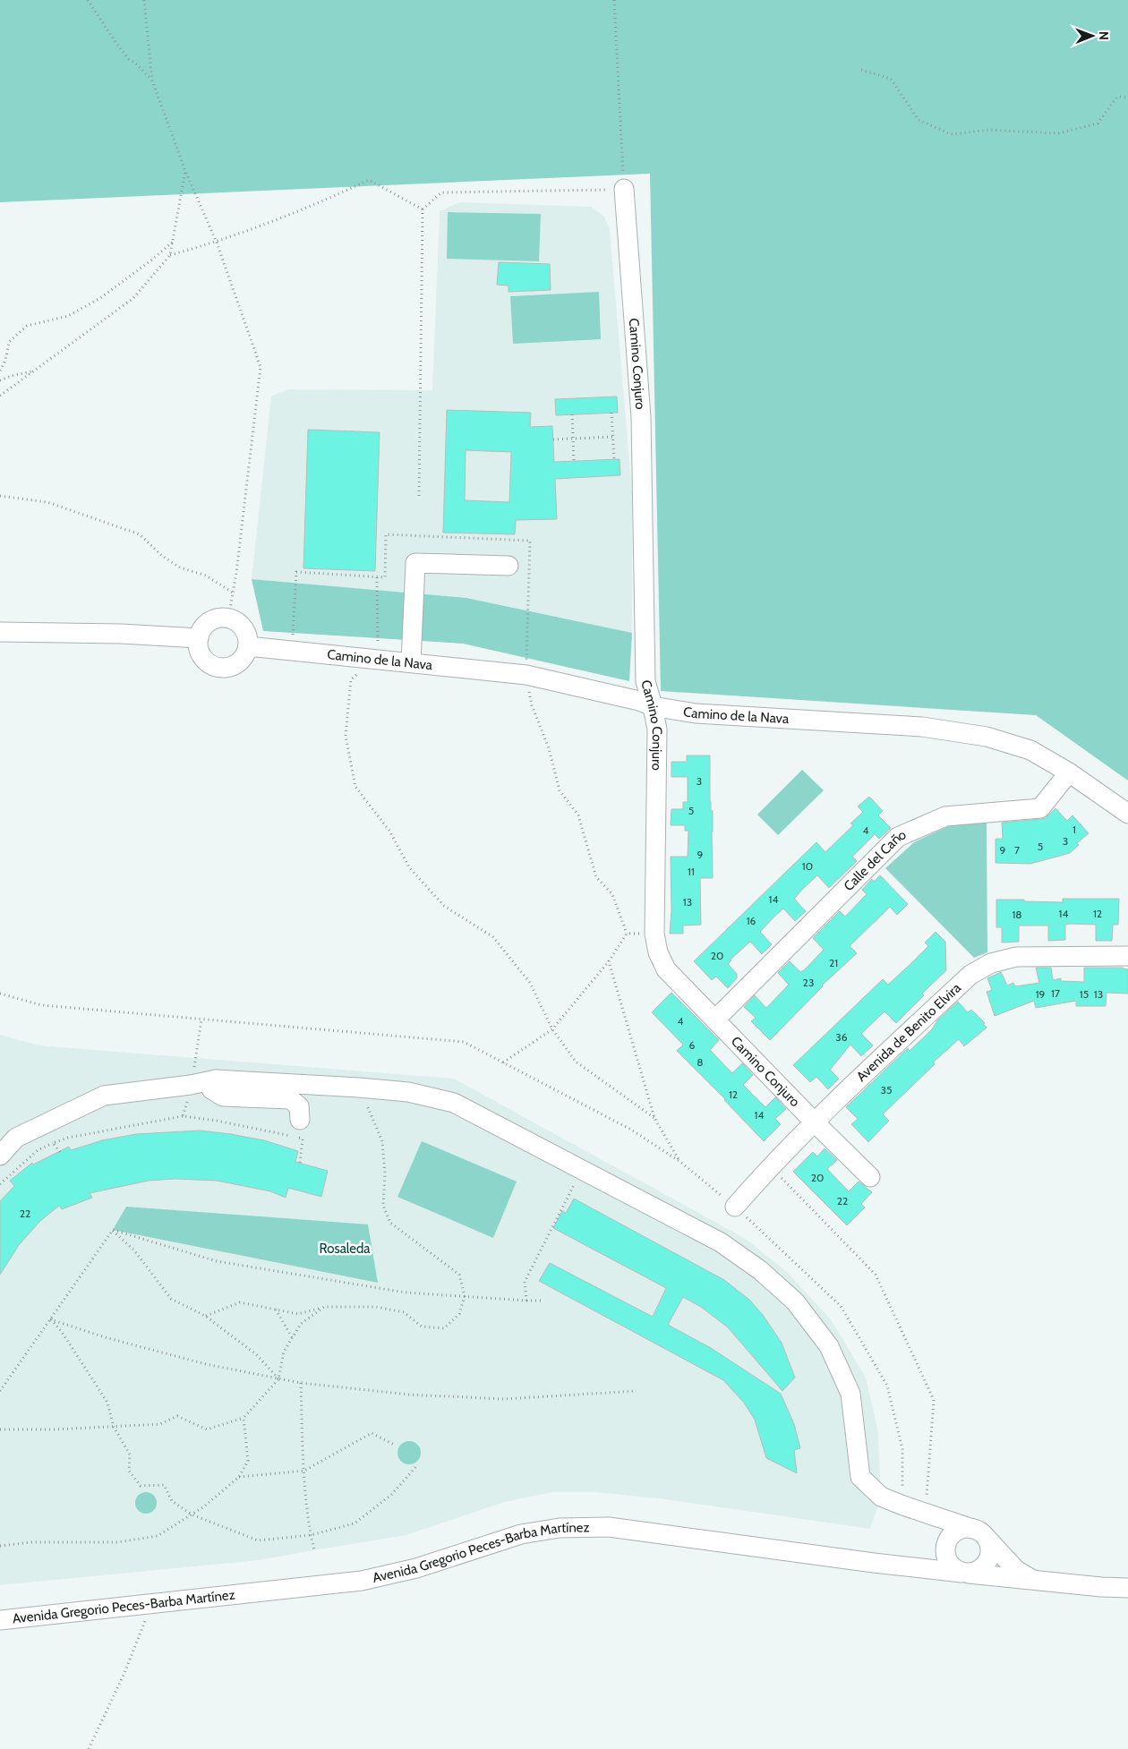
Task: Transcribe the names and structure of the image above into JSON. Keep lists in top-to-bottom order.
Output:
{
  "streets": {
    "street": [
      "Camino Conjuro",
      "Camino de la Nava",
      "Calle del Caño",
      "Avenida de Benito Elvira",
      "Avenida Gregorio Peces-Barba Martínez"
    ]
  },
  "crossings": [
    ["Camino Conjuro", "Camino de la Nava"],
    ["Camino Conjuro", "Calle del Caño"],
    ["Camino Conjuro", "Avenida de Benito Elvira"],
    ["Camino de la Nava", "Calle del Caño"]
  ],
  "parks": ["Rosaleda"],
  "house_numbers": [
    "3",
    "5",
    "1",
    "4",
    "3",
    "5",
    "9",
    "7",
    "9",
    "10",
    "11",
    "14",
    "13",
    "14",
    "12",
    "18",
    "16",
    "20",
    "21",
    "23",
    "17",
    "19",
    "15",
    "13",
    "4",
    "36",
    "6",
    "8",
    "35",
    "12",
    "14",
    "20",
    "22",
    "22"
  ],
  "north": "right"
}
